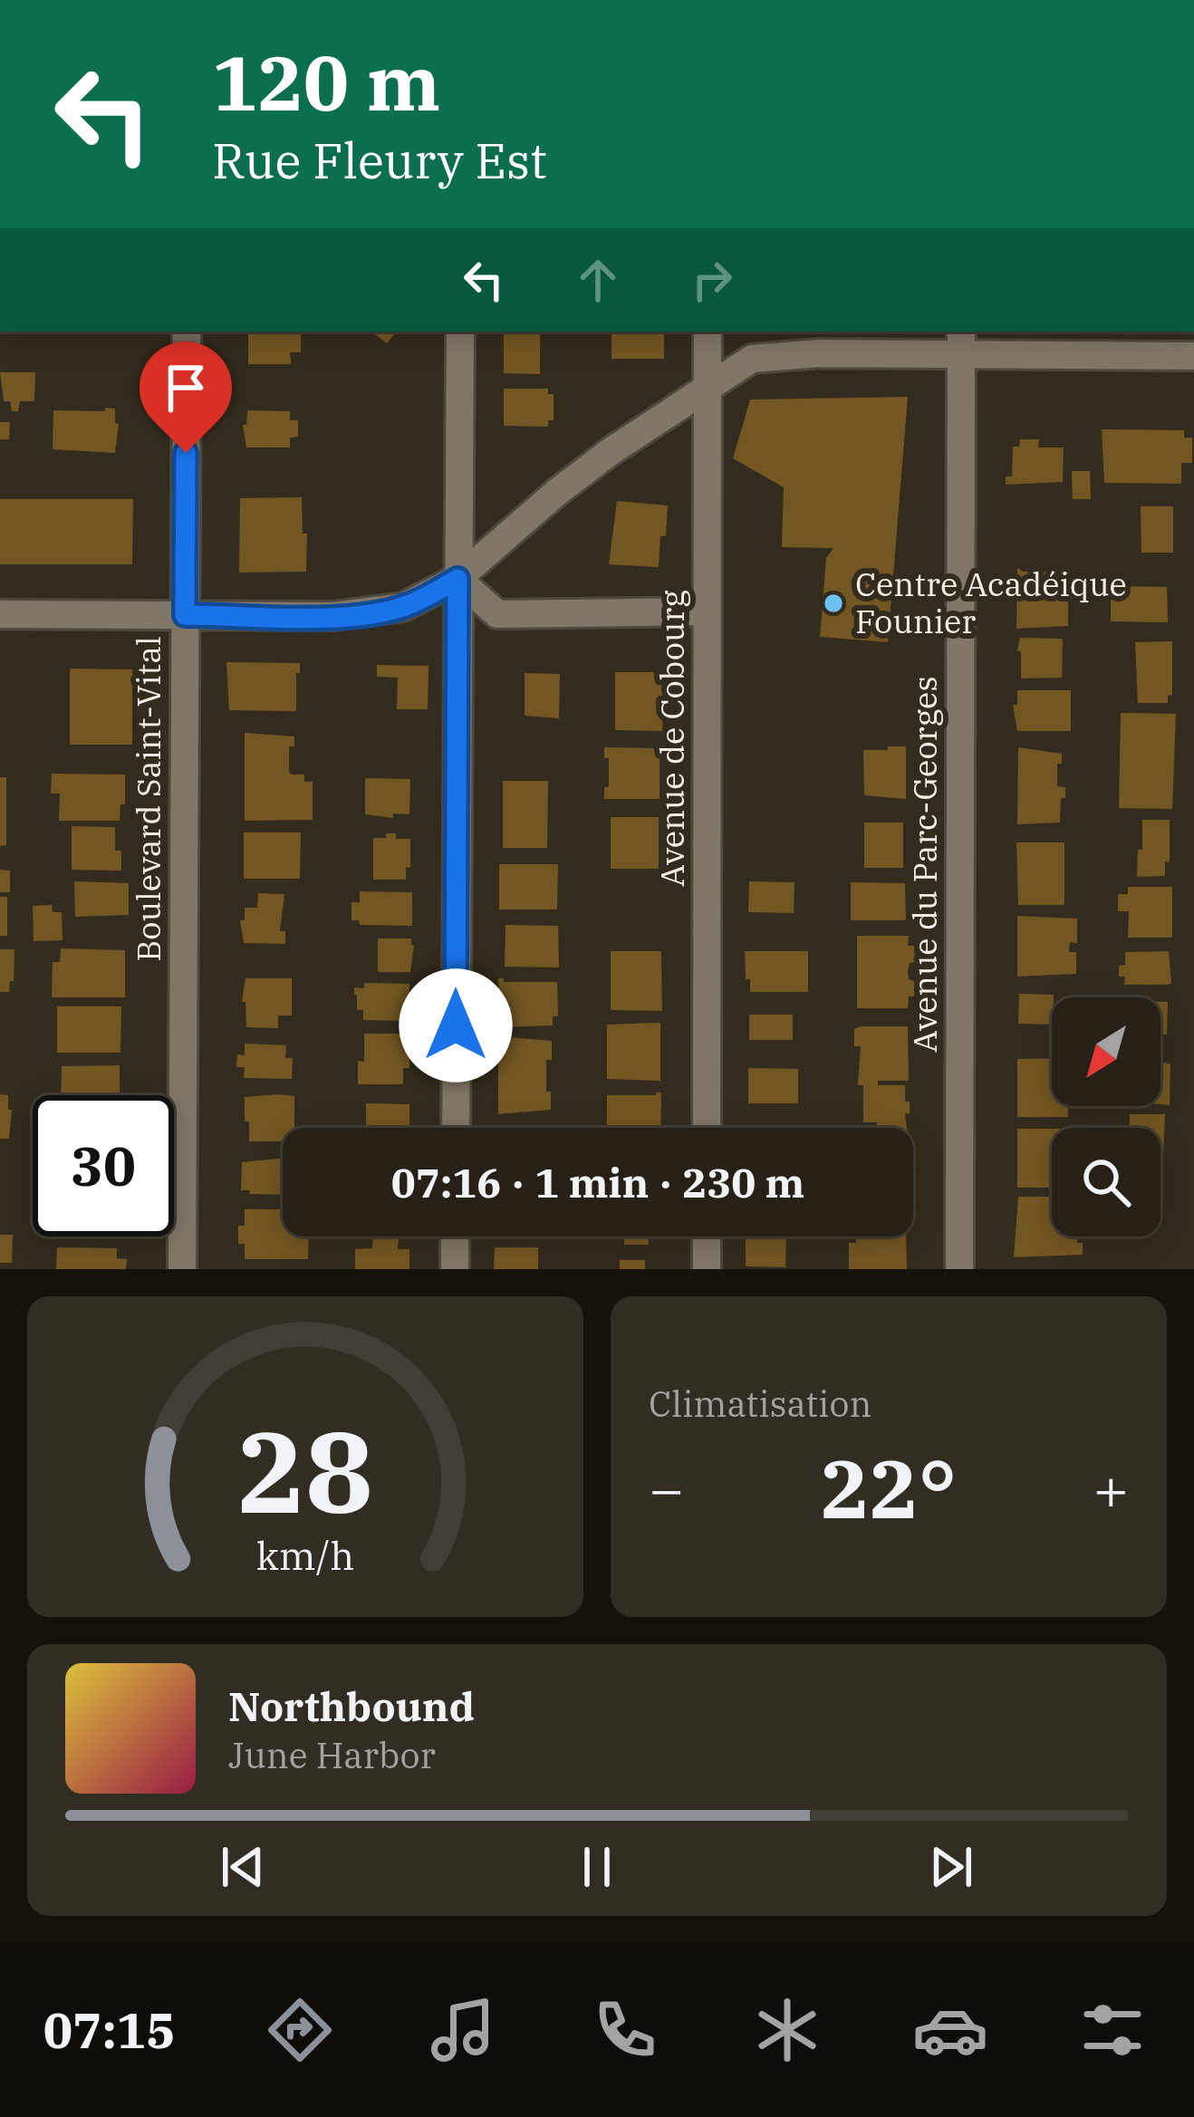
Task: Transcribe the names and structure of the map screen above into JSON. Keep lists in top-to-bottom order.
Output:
{
  "streets": {
    "street": ["Avenue de Cobourg", "Boulevard Saint-Vital", "Avenue du Parc-Georges"]
  },
  "places": ["Centre Acadéique Founier"],
  "north": "bottom left",
  "page": {
    "turn": ["120 m", "Rue Fleury Est"],
    "limit": "30",
    "trip": "07:16 · 1 min · 230 m",
    "tile": "Climatisation",
    "heat": ["−", "22°", "+"],
    "song": ["Northbound", "June Harbor"],
    "tabs": "07:15",
    "gauge": ["28", "km/h"]
  }
}
